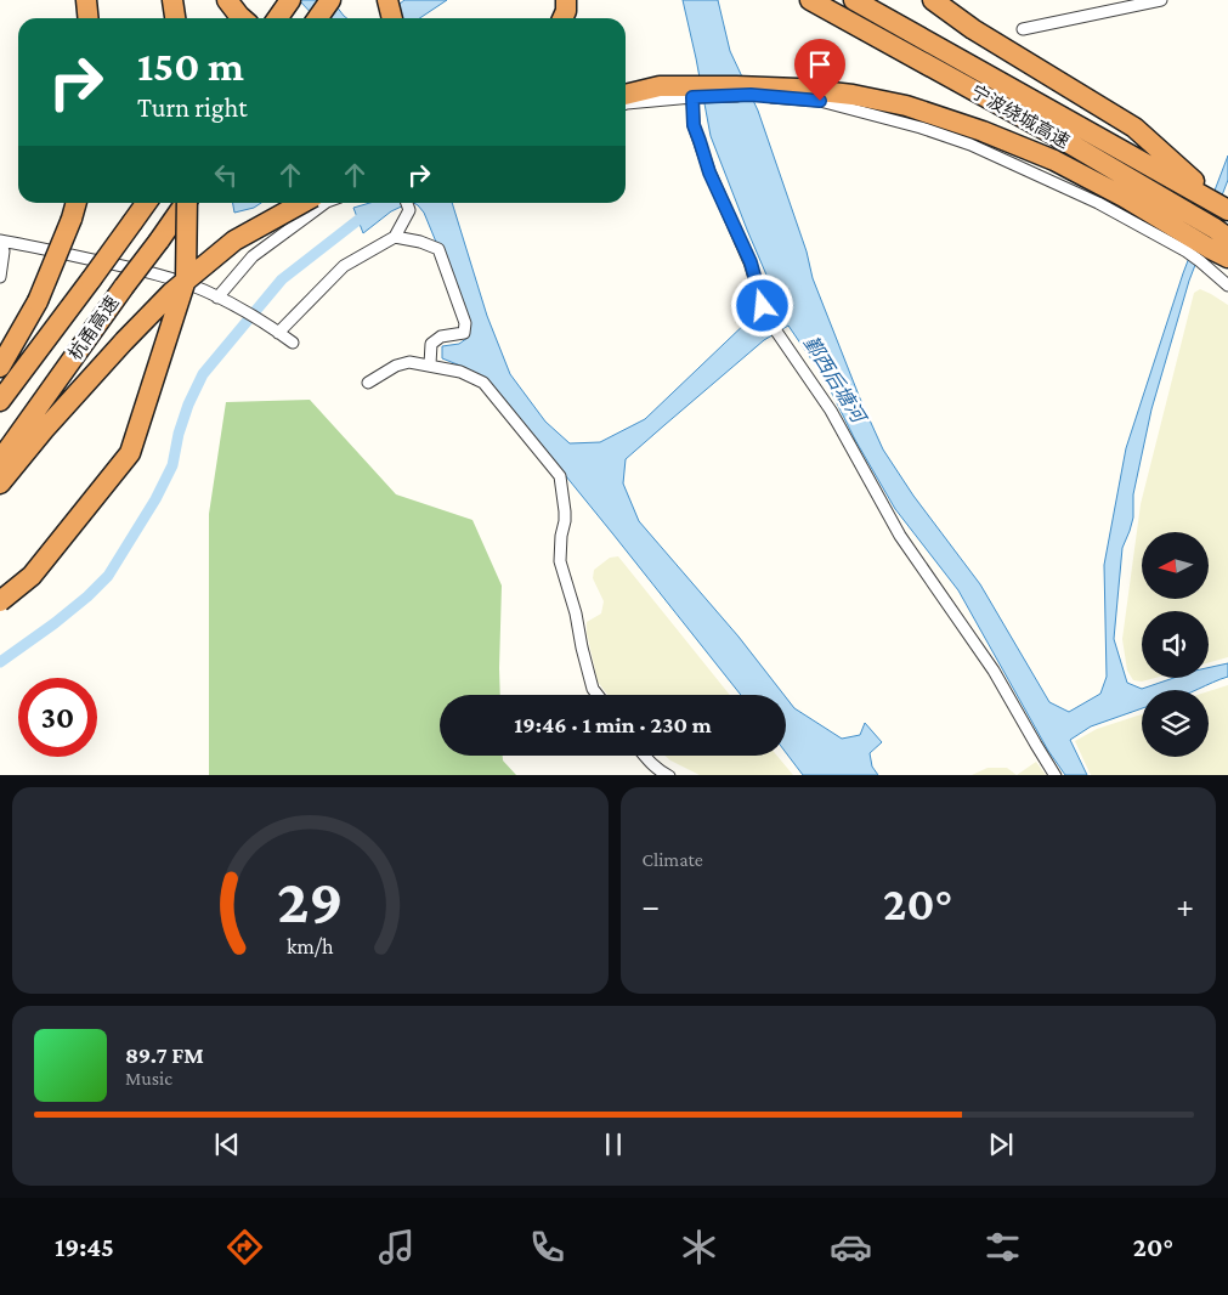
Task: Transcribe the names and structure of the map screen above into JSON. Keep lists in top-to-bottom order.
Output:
{
  "streets": {
    "highway": ["宁波绕城高速", "杭甬高速"]
  },
  "water": ["鄞西后塘河"],
  "north": "left",
  "page": {
    "turn": ["150 m", "Turn right"],
    "limit": "30",
    "trip": "19:46 · 1 min · 230 m",
    "tile": "Climate",
    "heat": ["−", "20°", "+"],
    "song": ["89.7 FM", "Music"],
    "tabs": ["19:45", "20°"],
    "gauge": ["29", "km/h"]
  }
}
